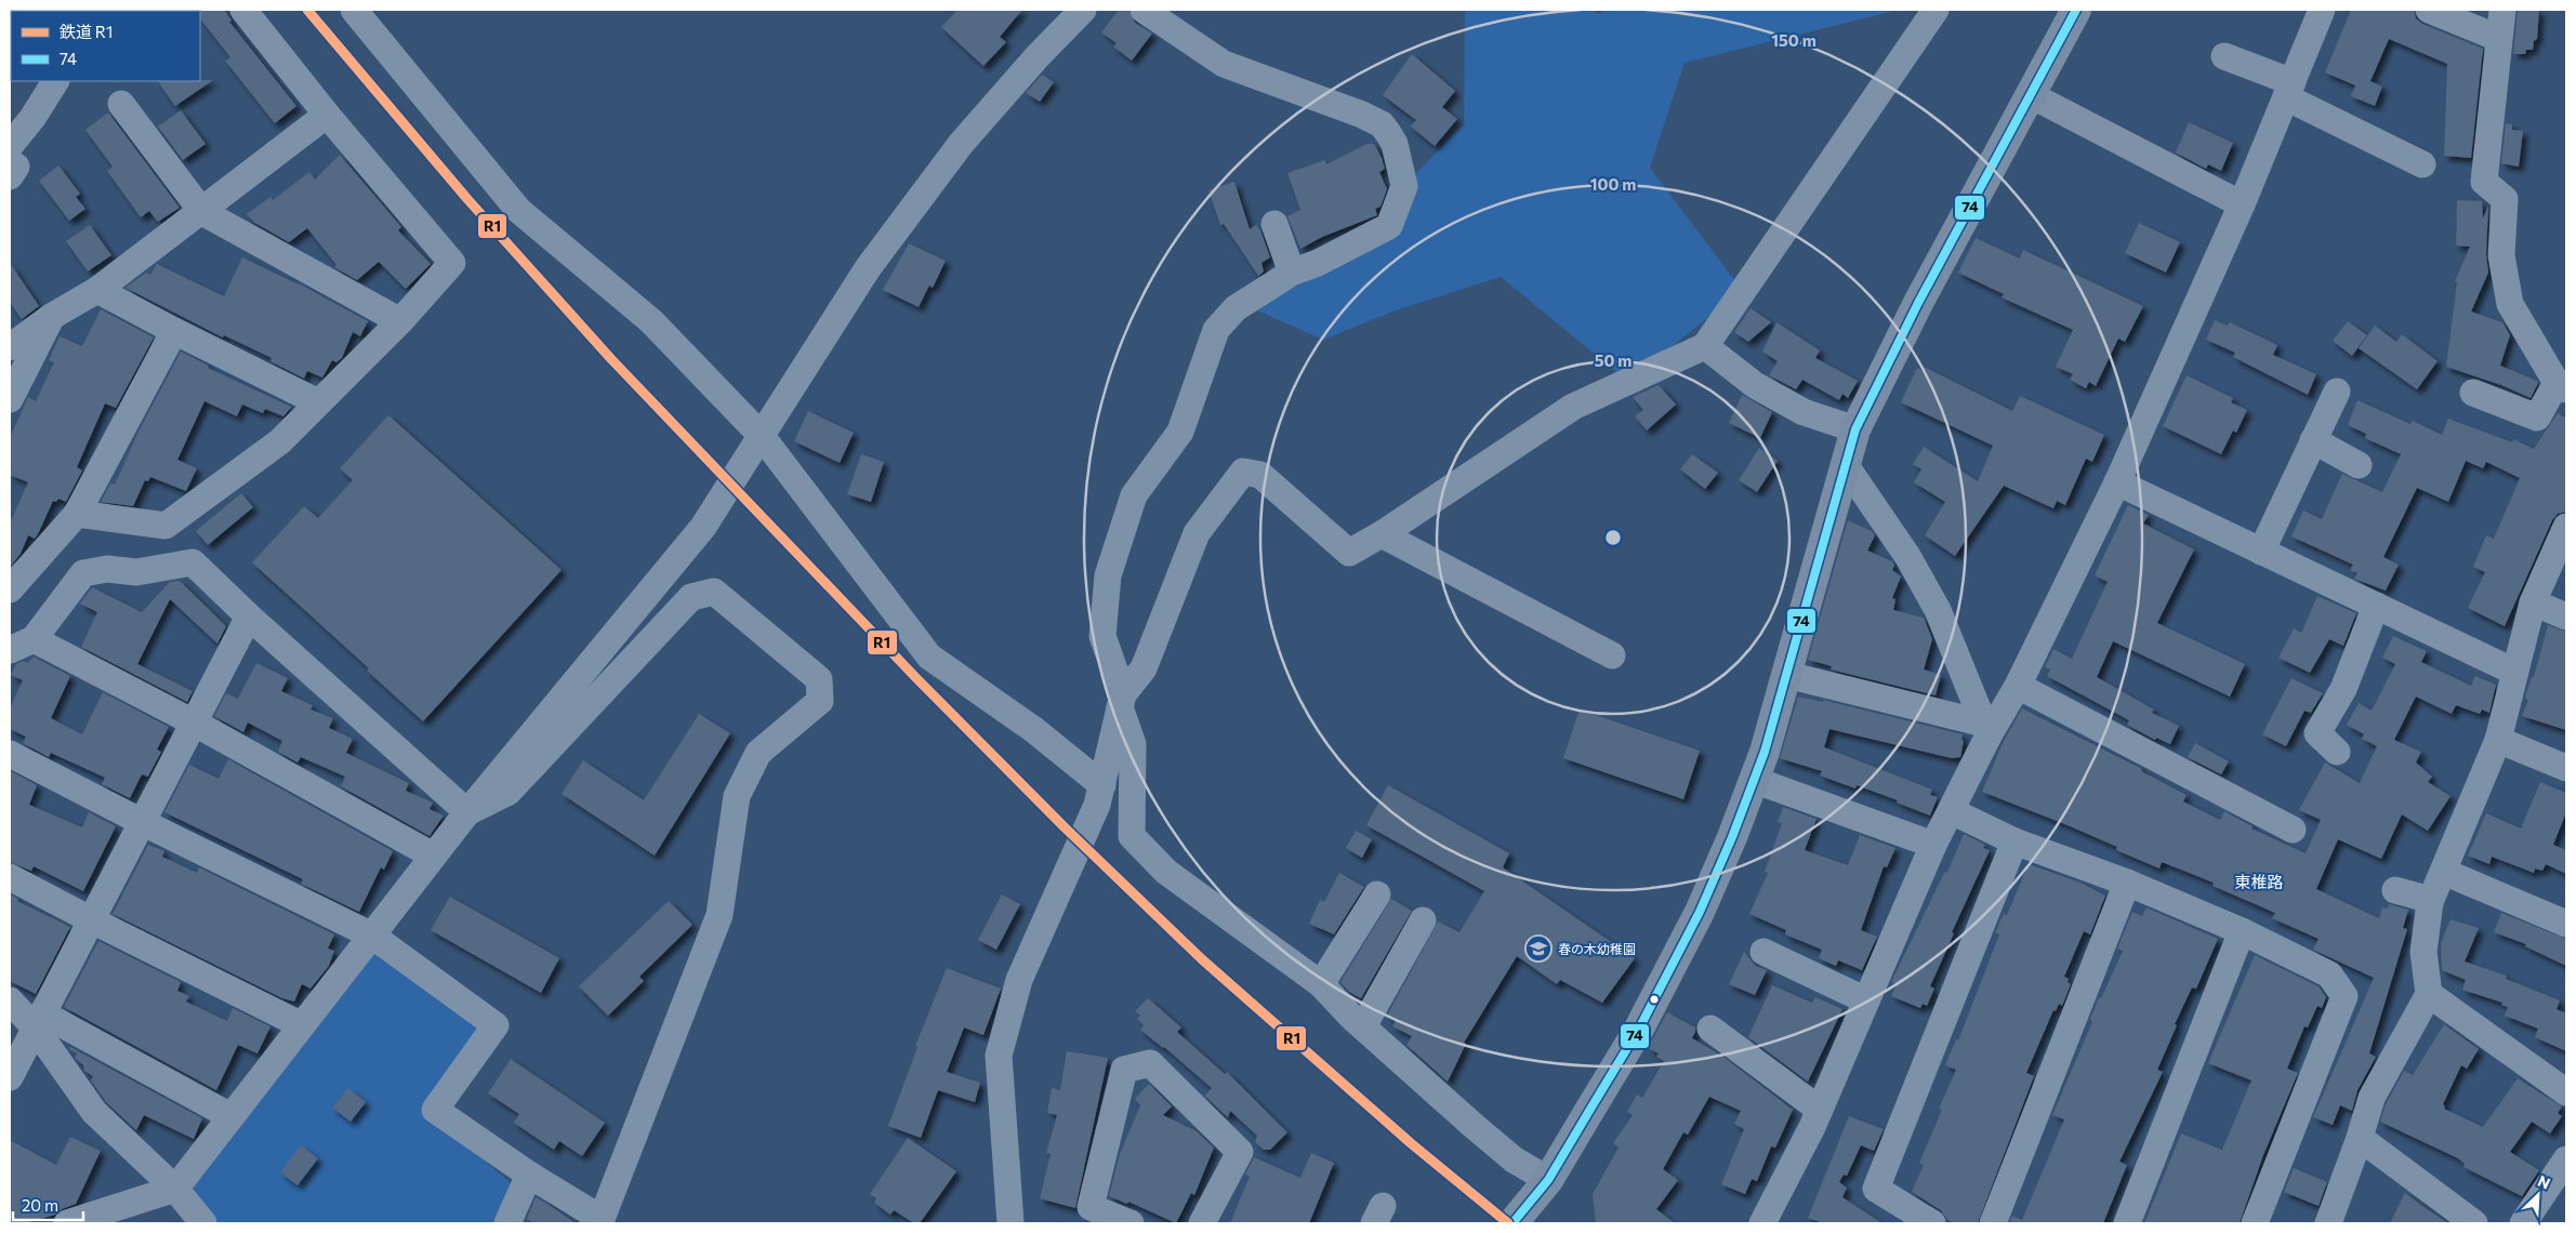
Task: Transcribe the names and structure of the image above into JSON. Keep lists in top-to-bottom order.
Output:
{
  "districts": ["東椎路"],
  "places": {
    "school or university": ["春の木幼稚園"]
  },
  "lines": ["rail line R1", "transit line 74"],
  "legend": ["鉄道 R1", "74"],
  "scale_bar": "20 m",
  "north": "top right",
  "rings": ["150 m", "100 m", "50 m"]
}
